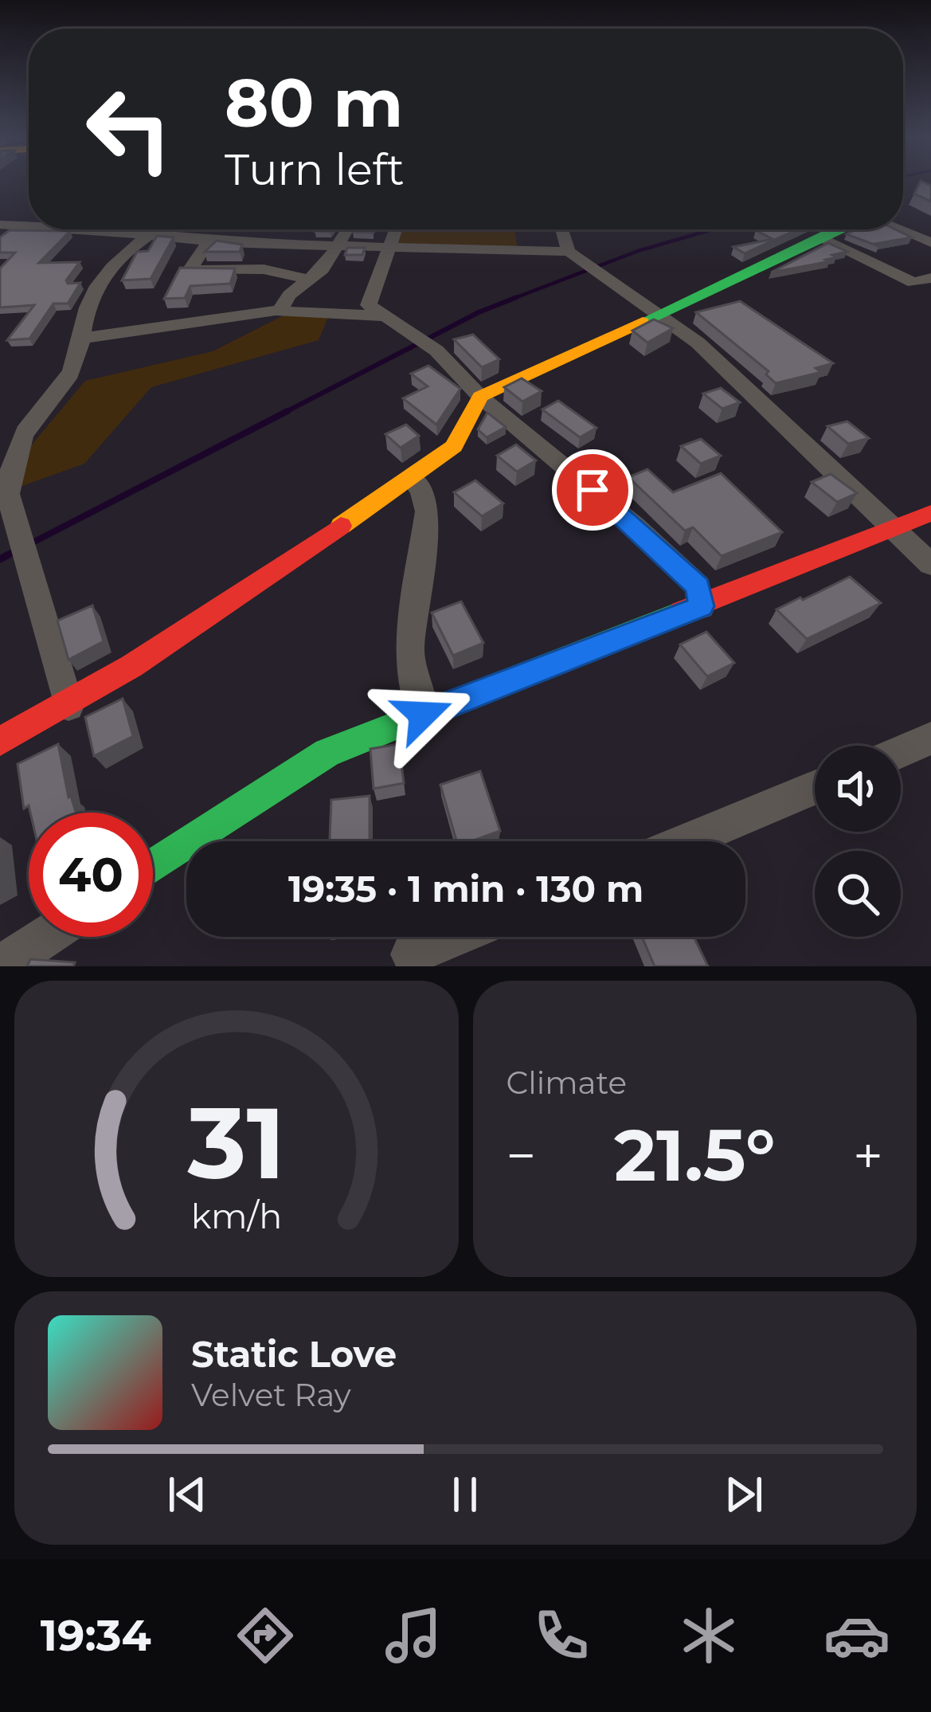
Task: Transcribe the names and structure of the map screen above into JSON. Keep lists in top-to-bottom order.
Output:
{
  "page": {
    "turn": ["80 m", "Turn left"],
    "limit": "40",
    "trip": "19:35 · 1 min · 130 m",
    "tile": "Climate",
    "heat": ["−", "21.5°", "+"],
    "song": ["Static Love", "Velvet Ray"],
    "tabs": "19:34",
    "gauge": ["31", "km/h"]
  }
}
